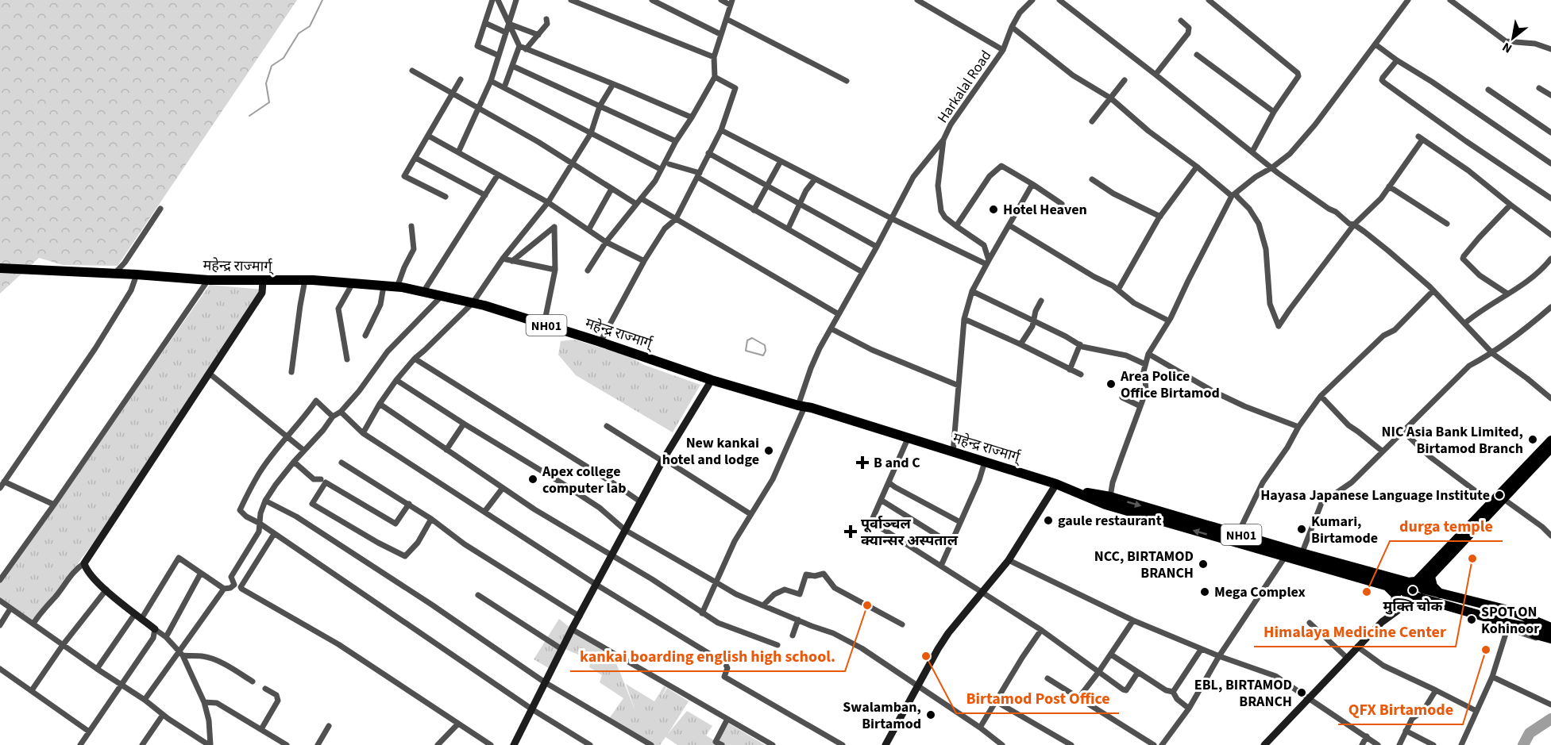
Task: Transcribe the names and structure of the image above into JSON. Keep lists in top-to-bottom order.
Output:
{
  "streets": {
    "highway": ["महेन्द्र राज्मार्ग्", "NH01"],
    "street": ["Harkalal Road"]
  },
  "places": {
    "other": [
      "Hotel Heaven",
      "Area Police Office Birtamod",
      "NIC Asia Bank Limited, Birtamod Branch",
      "New kankai hotel and lodge",
      "Apex college computer lab",
      "Hayasa Japanese Language Institute",
      "gaule restaurant",
      "Kumari, Birtamode",
      "Himalaya Medicine Center",
      "NCC, BIRTAMOD BRANCH",
      "मुक्ति चोक",
      "Mega Complex",
      "durga temple",
      "kankai boarding english high school.",
      "SPOT ON Kohinoor",
      "QFX Birtamode",
      "Birtamod Post Office",
      "EBL, BIRTAMOD BRANCH",
      "Swalamban, Birtamod"
    ],
    "health": ["B and C", "पूर्वाञ्चल क्यान्सर अस्पताल"]
  },
  "north": "bottom left"
}
